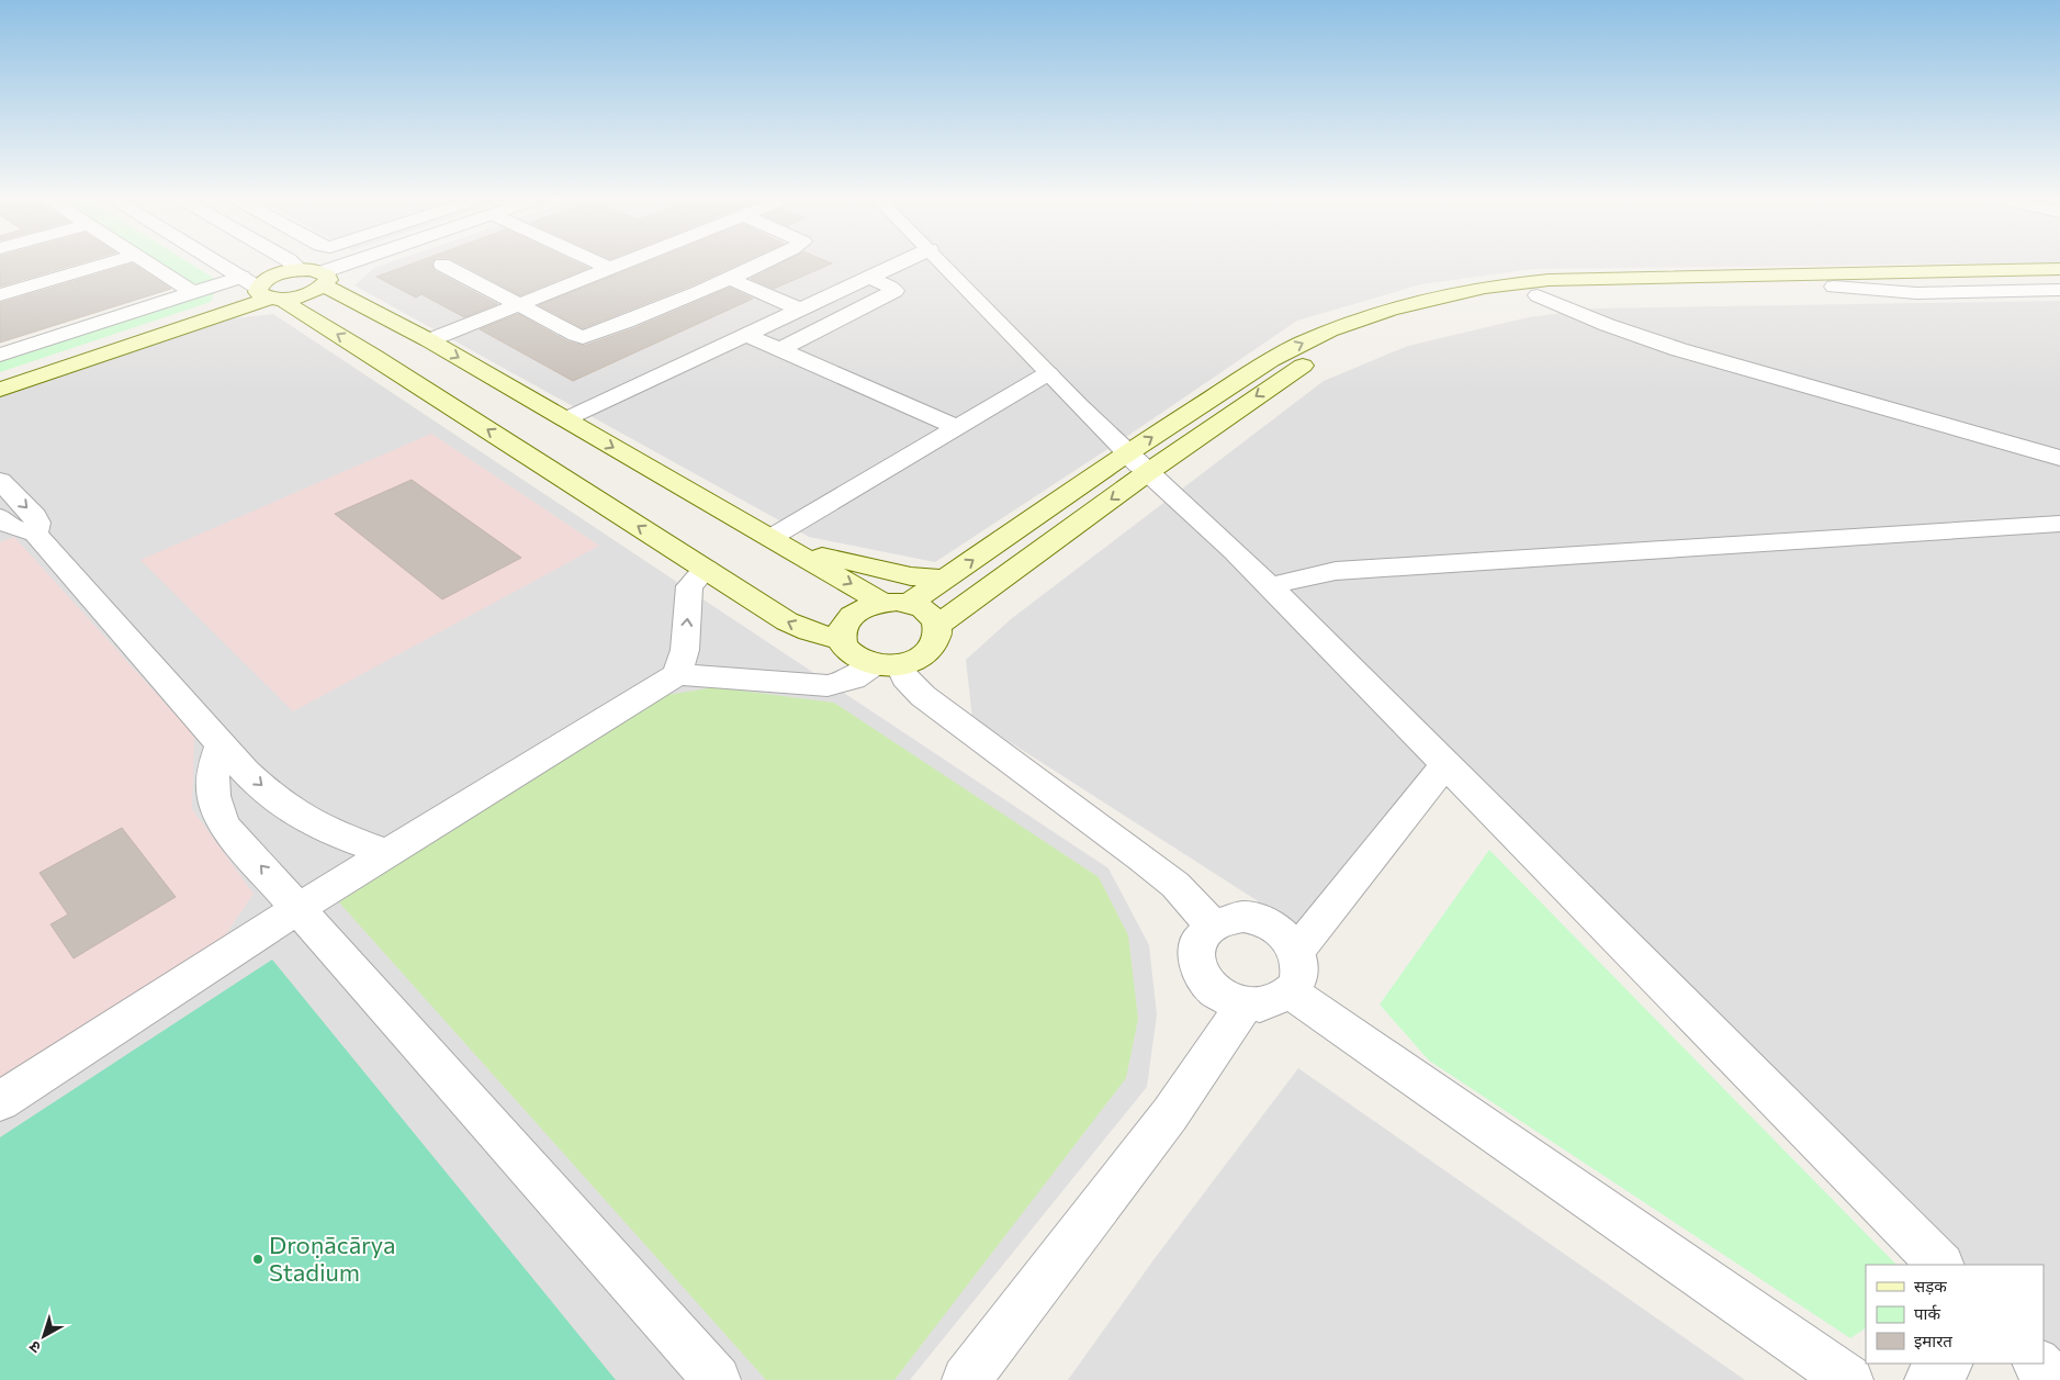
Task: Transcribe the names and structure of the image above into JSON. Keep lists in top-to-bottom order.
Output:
{
  "places": ["Droṇācārya Stadium"],
  "legend": ["सड़क", "पार्क", "इमारत"],
  "north": "bottom left"
}
